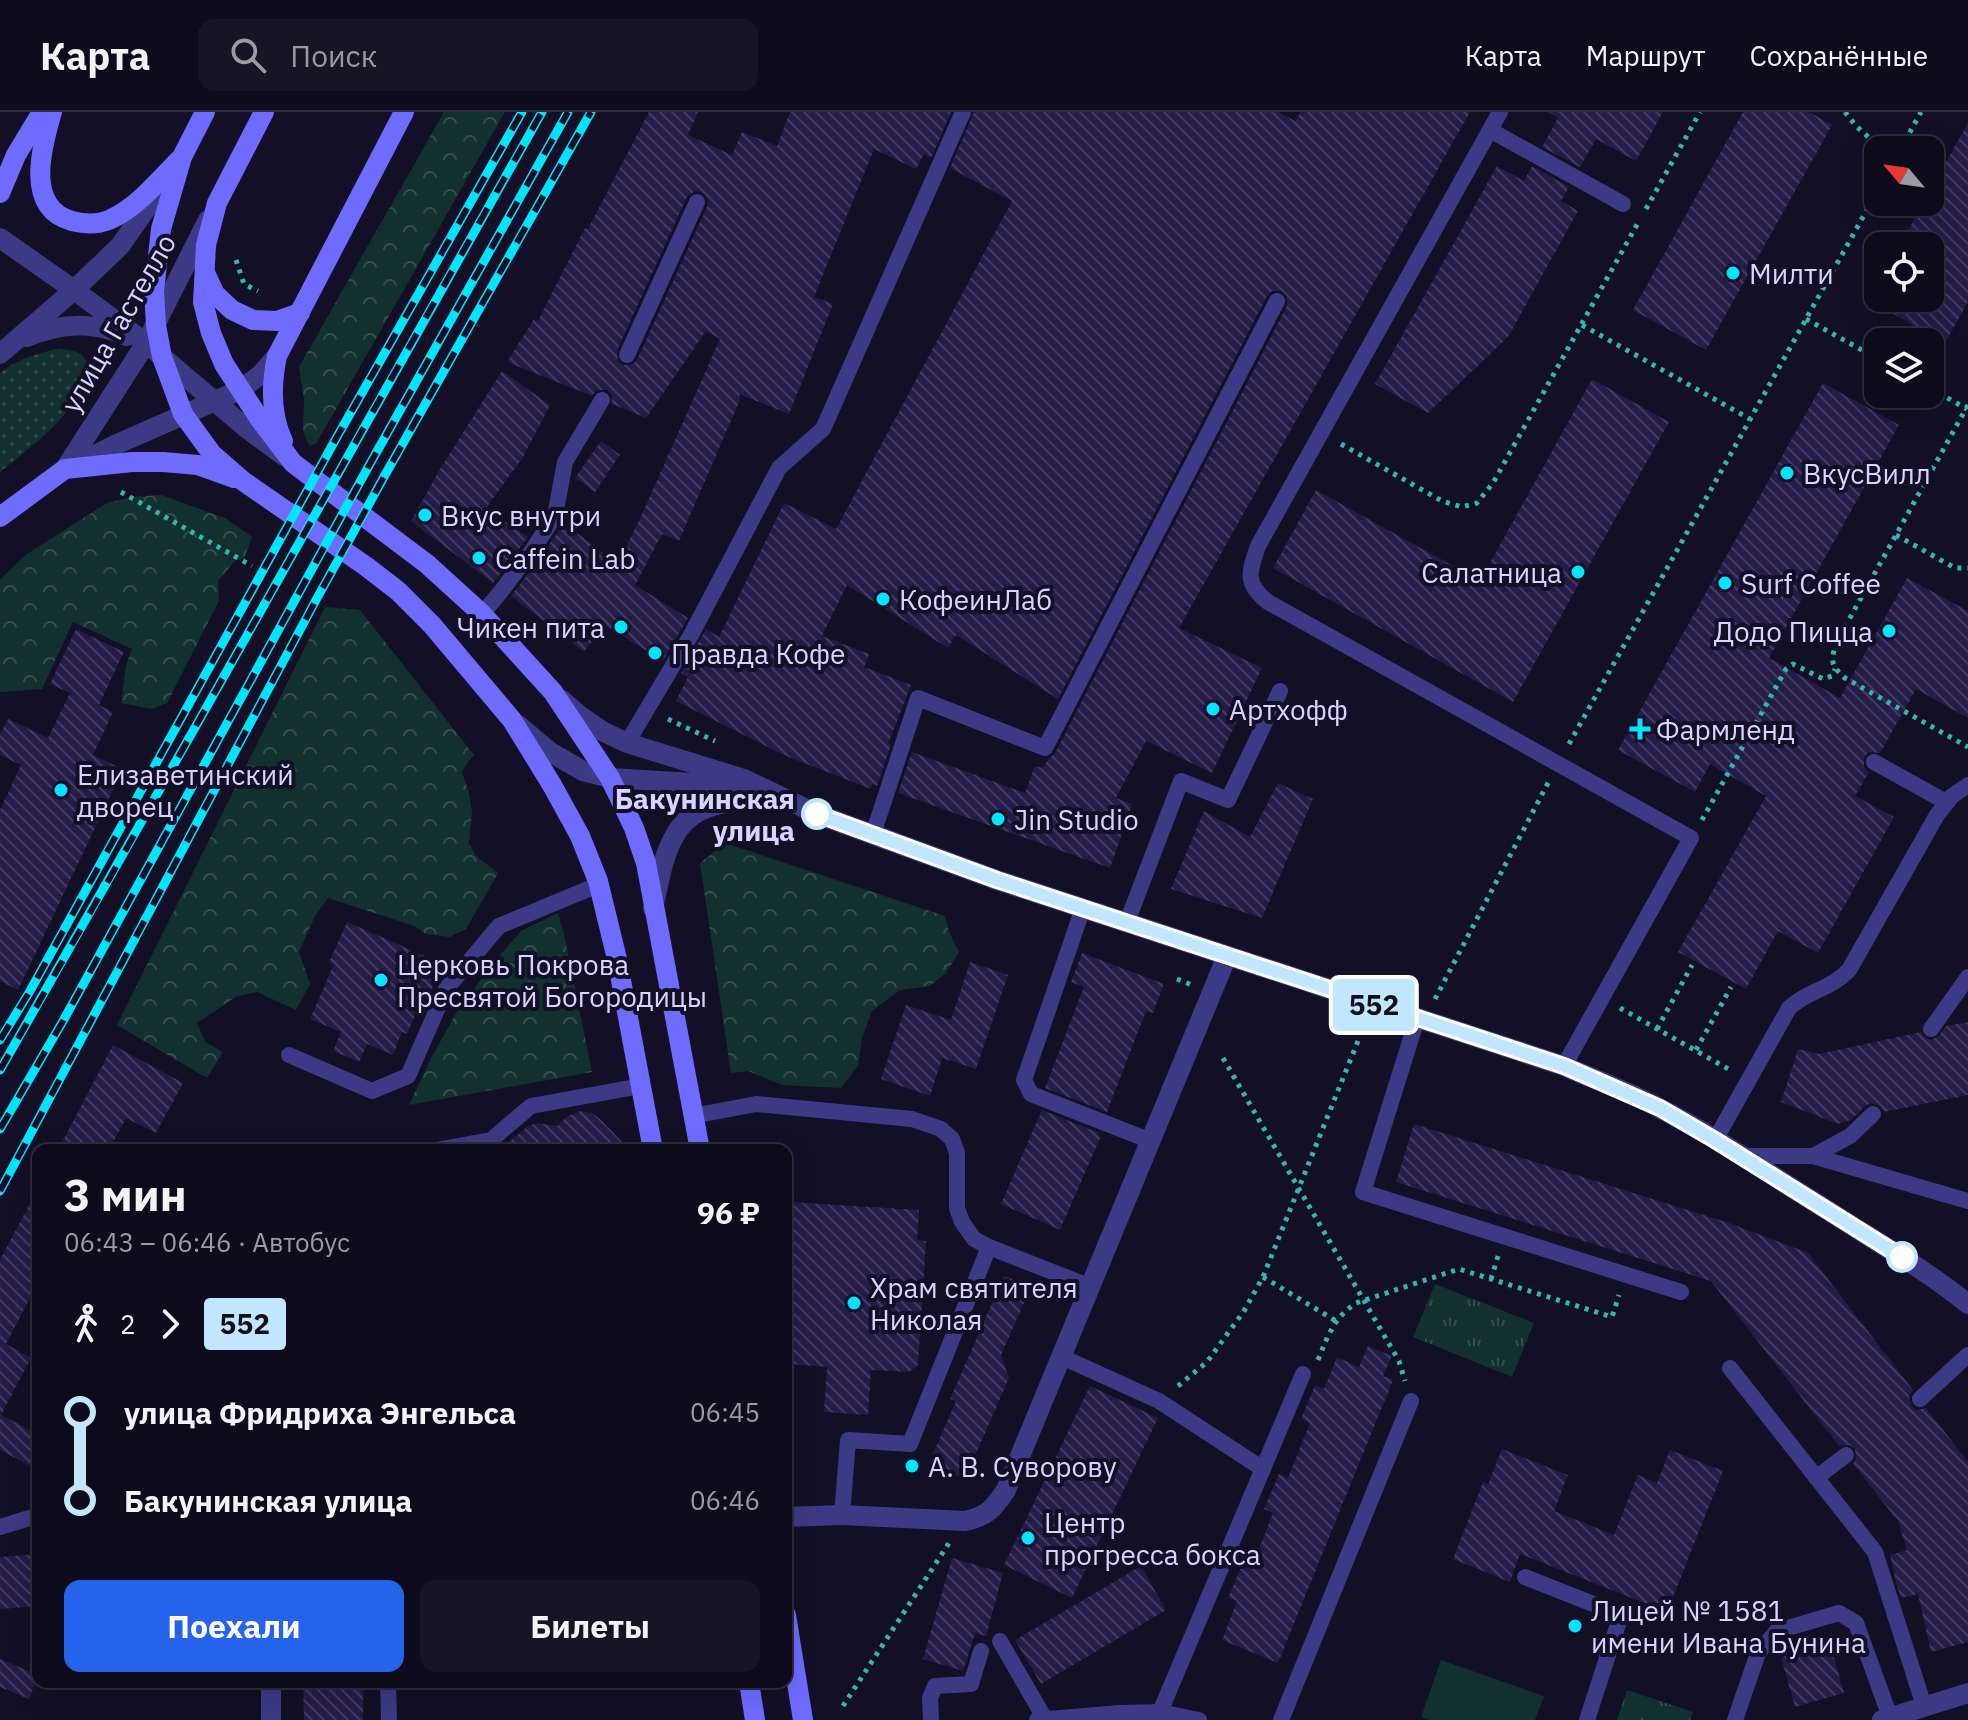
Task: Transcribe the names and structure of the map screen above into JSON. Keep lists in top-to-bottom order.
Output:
{
  "streets": {
    "main road": ["улица Гастелло"]
  },
  "places": {
    "other": [
      "Милти",
      "ВкусВилл",
      "Вкус внутри",
      "Caffein Lab",
      "Салатница",
      "Surf Coffee",
      "КофеинЛаб",
      "Чикен пита",
      "Додо Пицца",
      "Правда Кофе",
      "Артхофф",
      "Елизаветинский дворец",
      "Бакунинская улица",
      "Jin Studio",
      "Церковь Покрова Пресвятой Богородицы",
      "Храм святителя Николая",
      "А. В. Суворову",
      "Центр прогресса бокса",
      "Лицей № 1581 имени Ивана Бунина"
    ],
    "health": ["Фармленд"]
  },
  "lines": ["bus line 552"],
  "north": "top left",
  "page": {
    "header": "Карта",
    "search": "Поиск",
    "nav": ["Карта", "Маршрут", "Сохранённые"],
    "on_map": "552",
    "heading": ["3 мин", "06:43 – 06:46 · Автобус", "96 ₽"],
    "legs": ["2", "552"],
    "list": [
      {
        "name": "улица Фридриха Энгельса",
        "value": "06:45"
      },
      {
        "name": "Бакунинская улица",
        "value": "06:46"
      }
    ],
    "buttons": ["Поехали", "Билеты"]
  }
}
